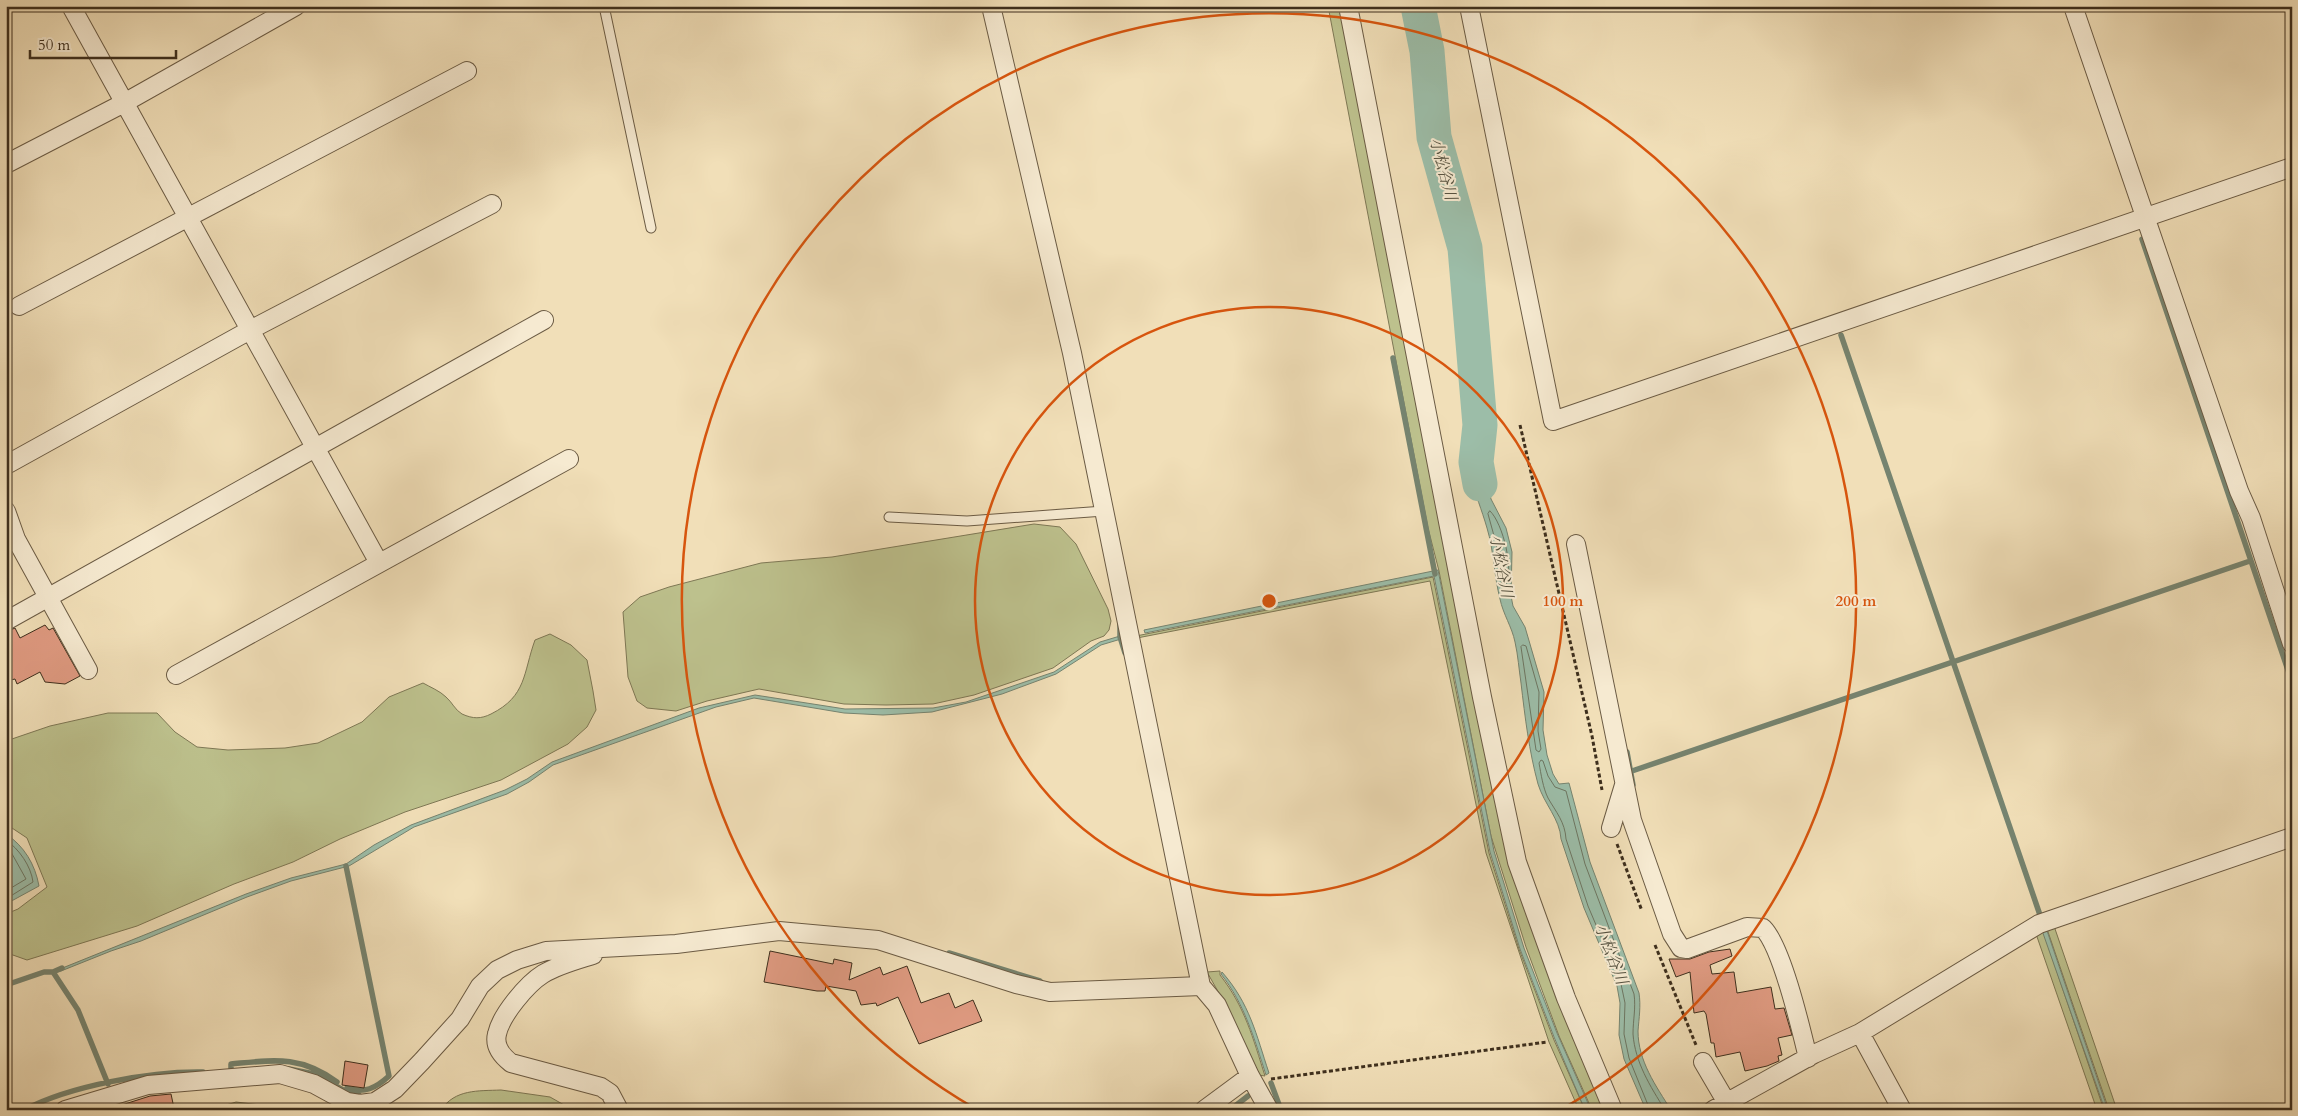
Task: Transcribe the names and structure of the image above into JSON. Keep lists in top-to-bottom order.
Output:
{
  "water": ["小松谷川"],
  "scale_bar": "50 m",
  "rings": ["100 m", "200 m"]
}
